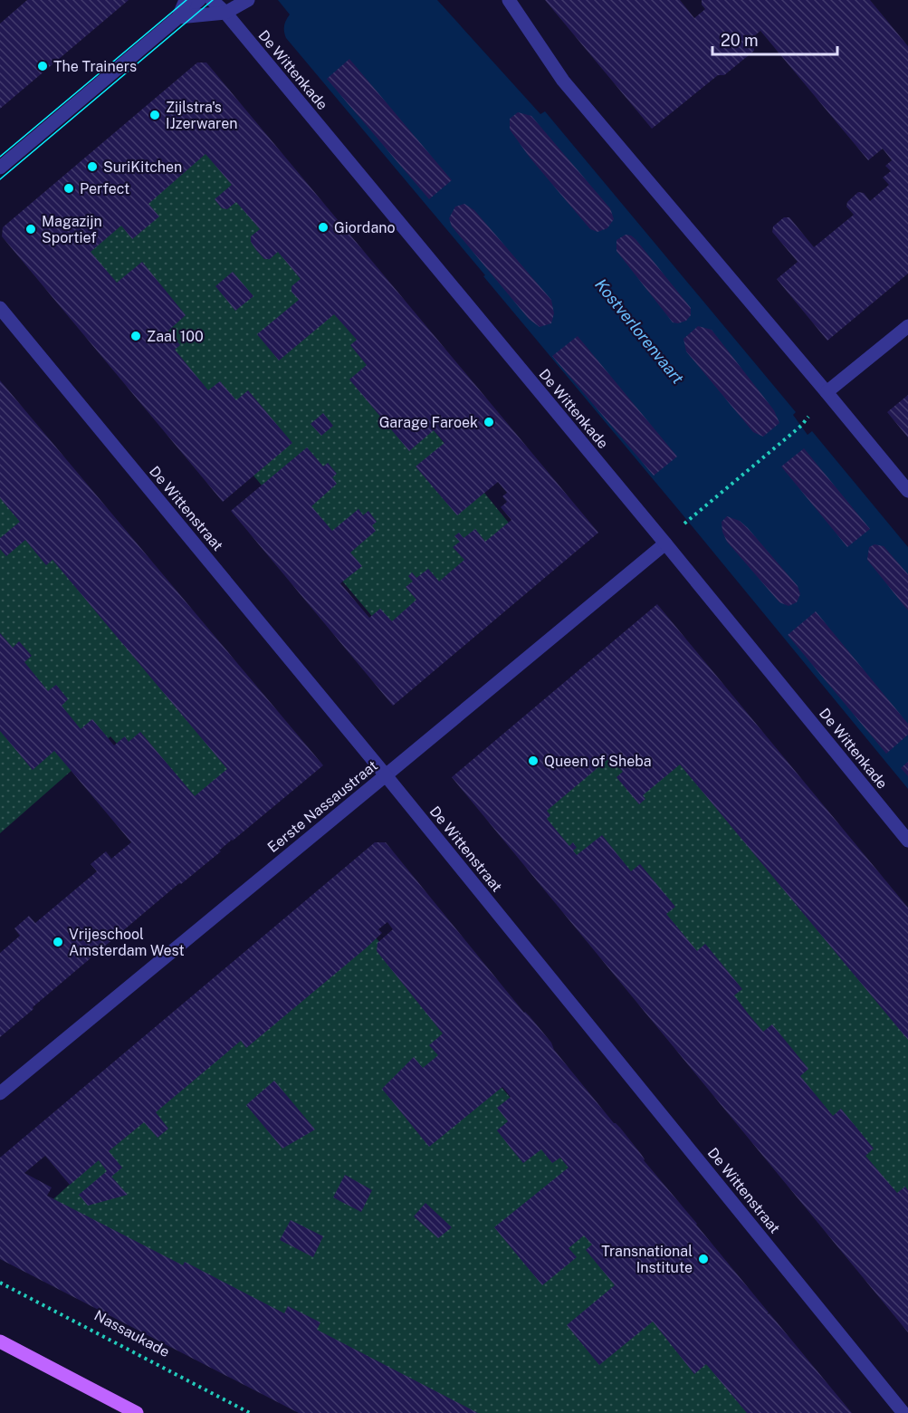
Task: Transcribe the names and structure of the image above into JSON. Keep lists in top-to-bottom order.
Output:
{
  "streets": {
    "street": ["De Wittenkade", "De Wittenstraat", "Eerste Nassaustraat"],
    "path": ["Nassaukade"]
  },
  "crossings": [
    ["De Wittenkade", "Eerste Nassaustraat"],
    ["De Wittenstraat", "Eerste Nassaustraat"]
  ],
  "water": ["Kostverlorenvaart"],
  "places": [
    "The Trainers",
    "Zijlstra's IJzerwaren",
    "SuriKitchen",
    "Perfect",
    "Giordano",
    "Magazijn Sportief",
    "Zaal 100",
    "Garage Faroek",
    "Queen of Sheba",
    "Vrijeschool Amsterdam West",
    "Transnational Institute"
  ],
  "scale_bar": "20 m"
}
